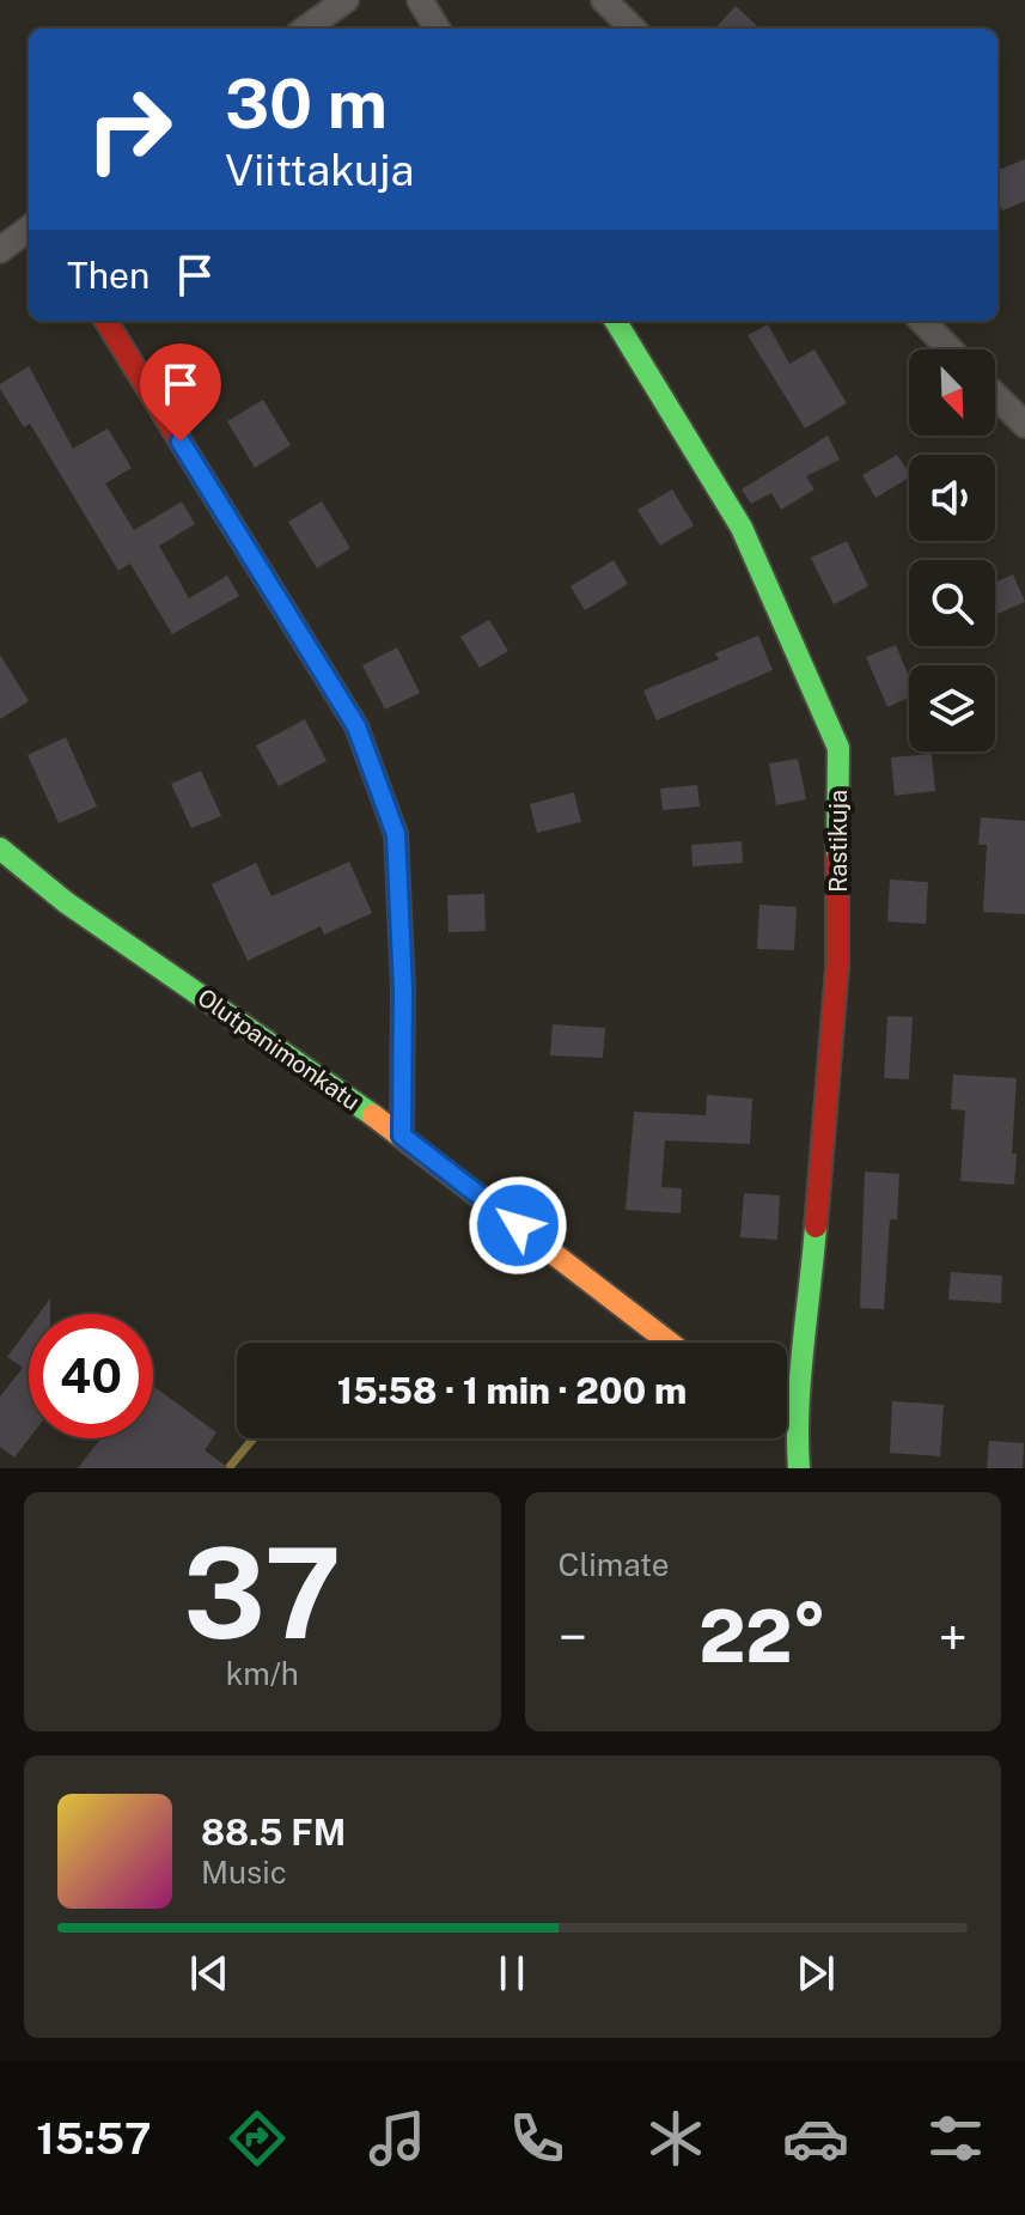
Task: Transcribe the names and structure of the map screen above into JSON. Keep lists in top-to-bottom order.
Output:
{
  "streets": {
    "street": ["Rastikuja", "Olutpanimonkatu"]
  },
  "north": "bottom right",
  "page": {
    "turn": ["30 m", "Viittakuja"],
    "then": "Then",
    "limit": "40",
    "trip": "15:58 · 1 min · 200 m",
    "tile": [
      ["37", "km/h"],
      "Climate"
    ],
    "heat": ["−", "22°", "+"],
    "song": ["88.5 FM", "Music"],
    "tabs": "15:57"
  }
}
